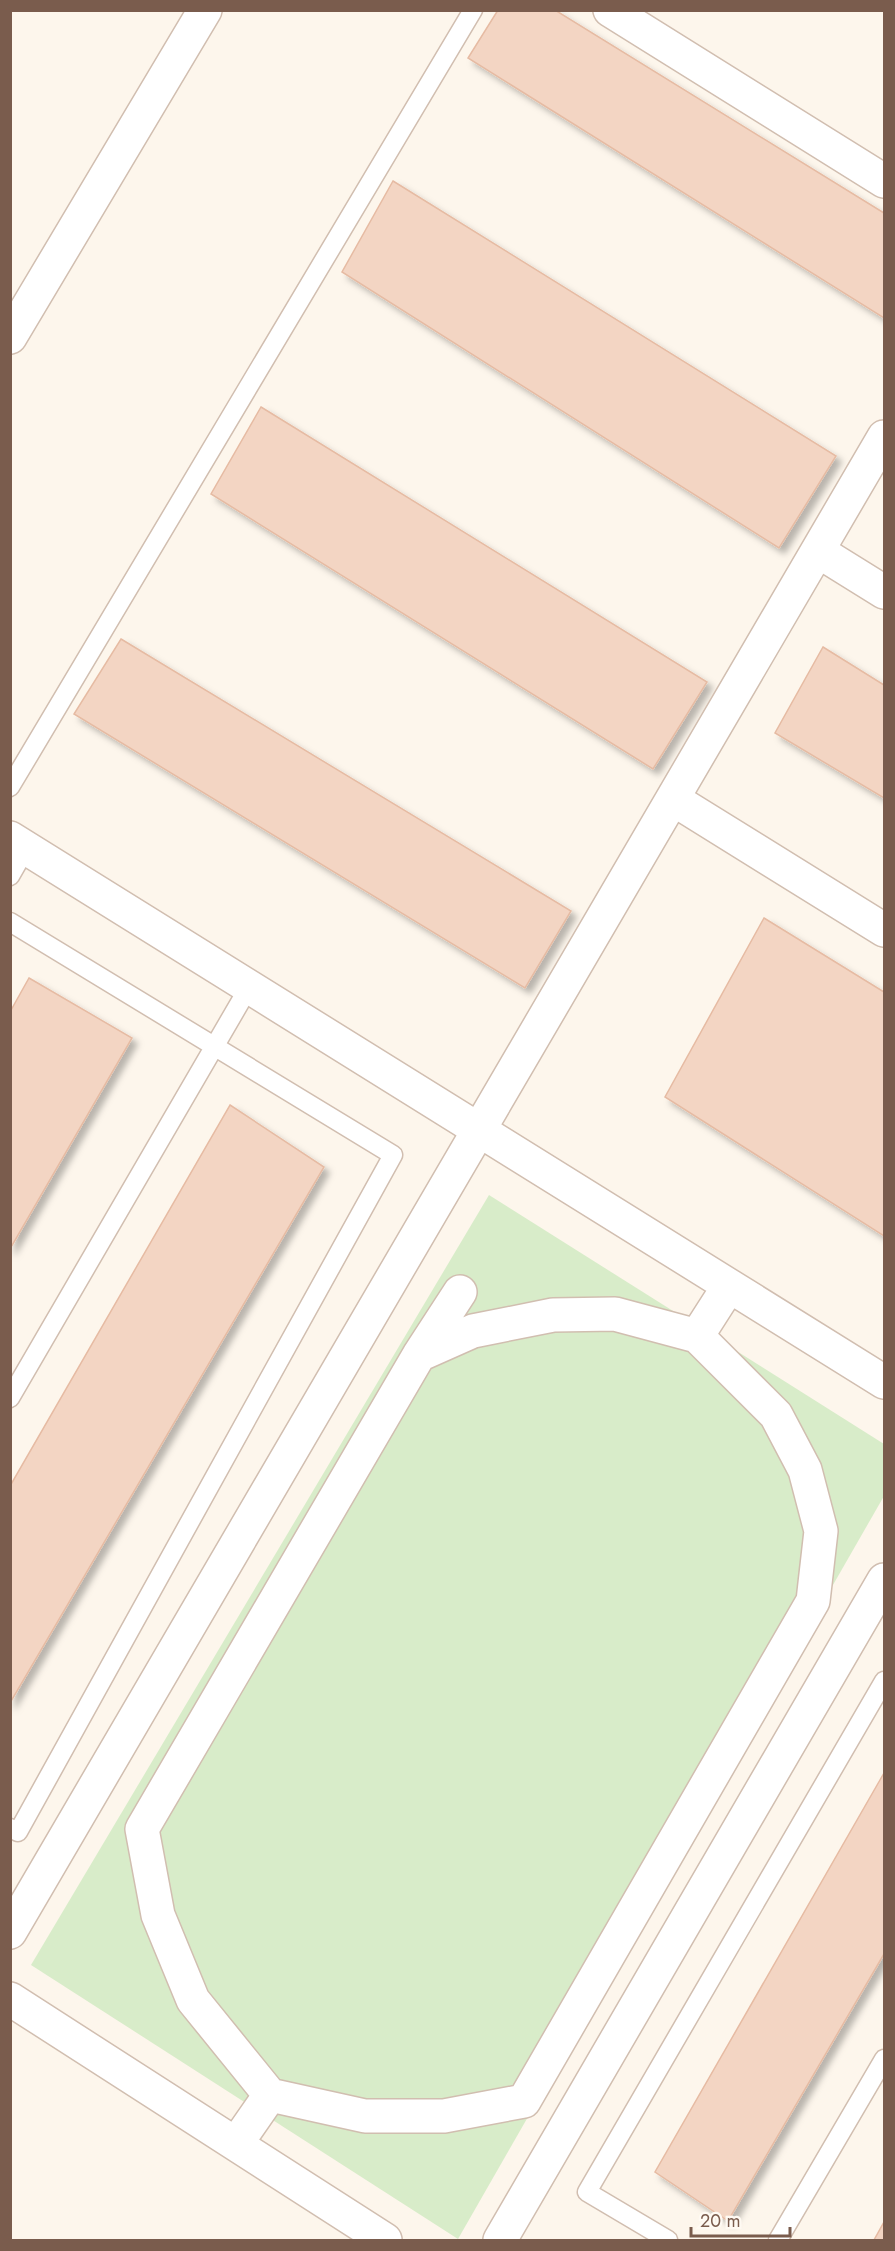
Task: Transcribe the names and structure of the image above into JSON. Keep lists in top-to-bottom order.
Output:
{
  "scale_bar": "20 m"
}
